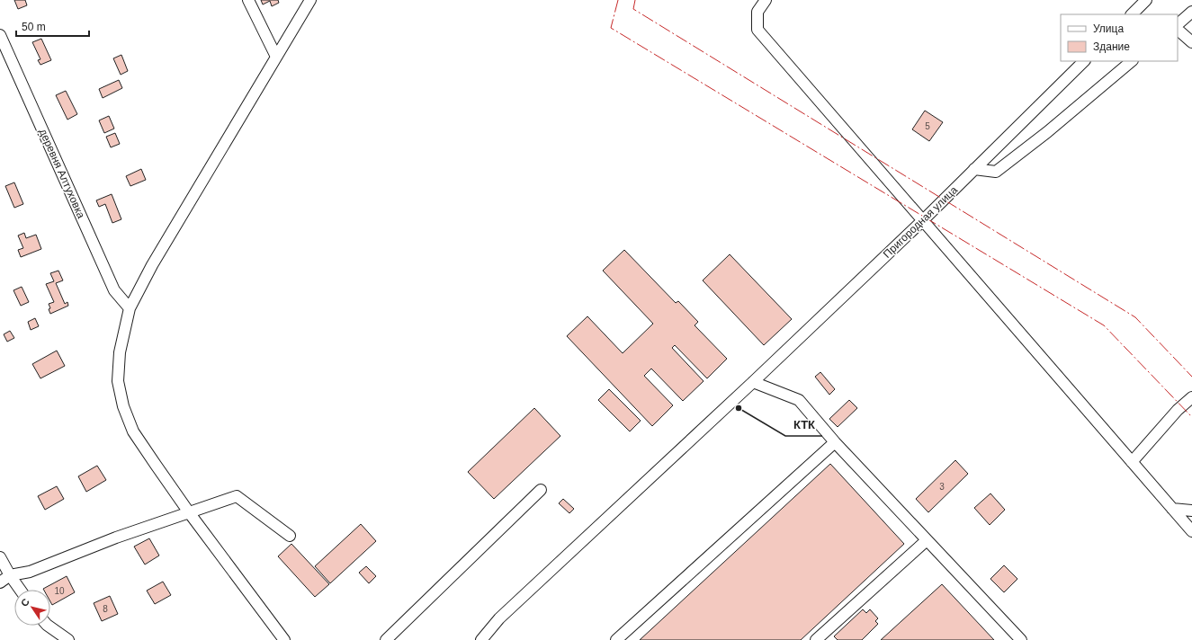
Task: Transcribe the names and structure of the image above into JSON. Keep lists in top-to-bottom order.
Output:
{
  "streets": {
    "street": ["деревня Алтуховка", "Пригородная улица"]
  },
  "places": ["КТК"],
  "house_numbers": [
    "5",
    "3",
    "10",
    "8"
  ],
  "legend": ["Улица", "Здание"],
  "scale_bar": "50 m",
  "north": "top left"
}
